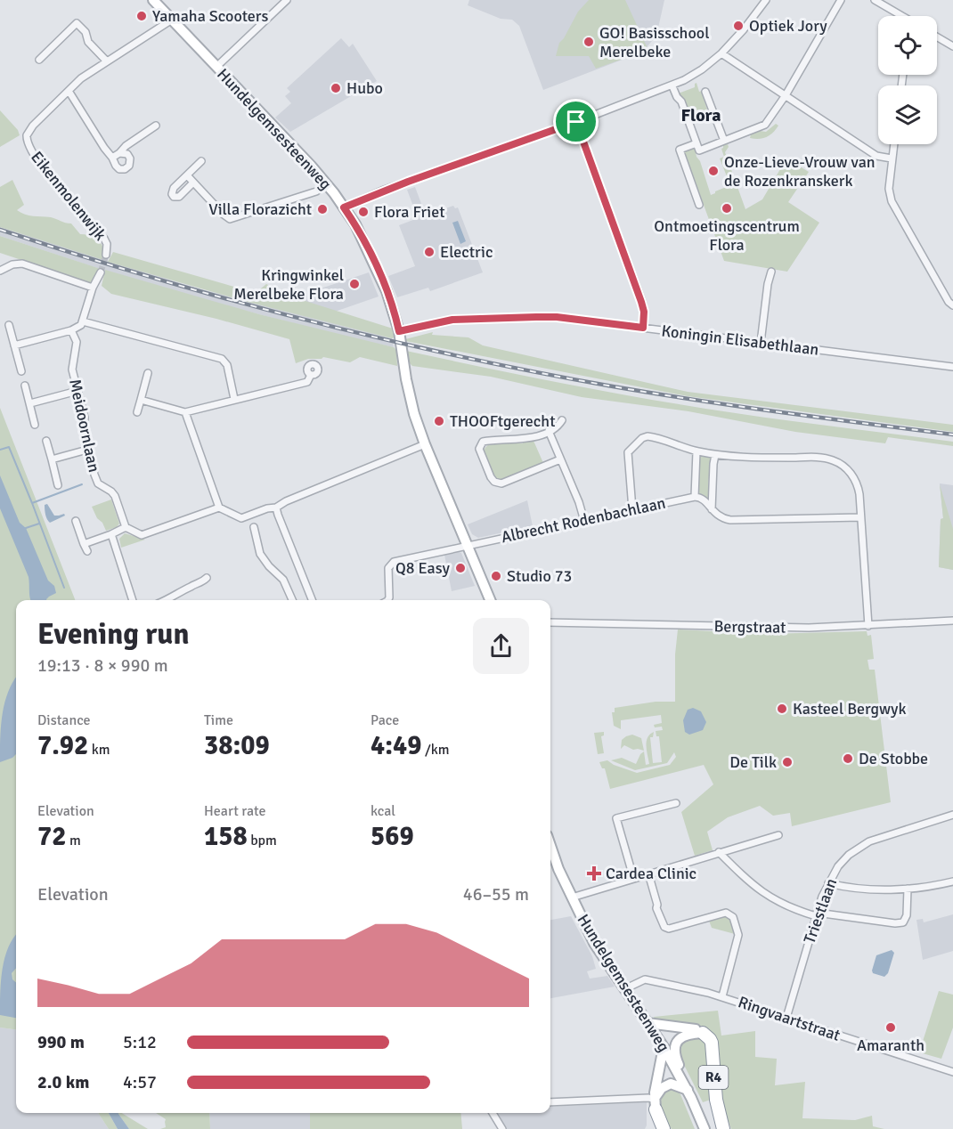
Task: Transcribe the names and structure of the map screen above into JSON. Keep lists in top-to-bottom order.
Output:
{
  "streets": {
    "highway": ["R4"],
    "main road": ["Hundelgemsesteenweg"],
    "street": [
      "Eikenmolenwijk",
      "Koningin Elisabethlaan",
      "Meidoornlaan",
      "Albrecht Rodenbachlaan",
      "Bergstraat",
      "Triestlaan",
      "Ringvaartstraat"
    ]
  },
  "crossings": [
    ["Hundelgemsesteenweg", "Eikenmolenwijk"],
    ["Hundelgemsesteenweg", "Koningin Elisabethlaan"],
    ["Hundelgemsesteenweg", "Albrecht Rodenbachlaan"],
    ["Hundelgemsesteenweg", "Ringvaartstraat"],
    ["Hundelgemsesteenweg", "R4"],
    ["Triestlaan", "Ringvaartstraat"]
  ],
  "districts": ["Flora"],
  "places": {
    "other": [
      "Yamaha Scooters",
      "Optiek Jory",
      "GO! Basisschool Merelbeke",
      "Hubo",
      "Onze-Lieve-Vrouw van de Rozenkranskerk",
      "Ontmoetingscentrum Flora",
      "Villa Florazicht",
      "Flora Friet",
      "Electric",
      "Kringwinkel Merelbeke Flora",
      "THOOFtgerecht",
      "Q8 Easy",
      "Studio 73",
      "Kasteel Bergwyk",
      "De Stobbe",
      "De Tilk",
      "Amaranth"
    ],
    "health": ["Cardea Clinic"]
  },
  "page": {
    "heading": ["Evening run", "19:13 · 8 × 990 m"],
    "stats": [
      ["Distance", "7.92 km"],
      ["Time", "38:09"],
      ["Pace", "4:49 /km"],
      ["Elevation", "72 m"],
      ["Heart rate", "158 bpm"],
      ["kcal", "569"]
    ],
    "chart": ["Elevation", "46–55 m"],
    "list": [
      {
        "name": "990 m",
        "note": "5:12"
      },
      {
        "name": "2.0 km",
        "note": "4:57"
      }
    ]
  }
}
